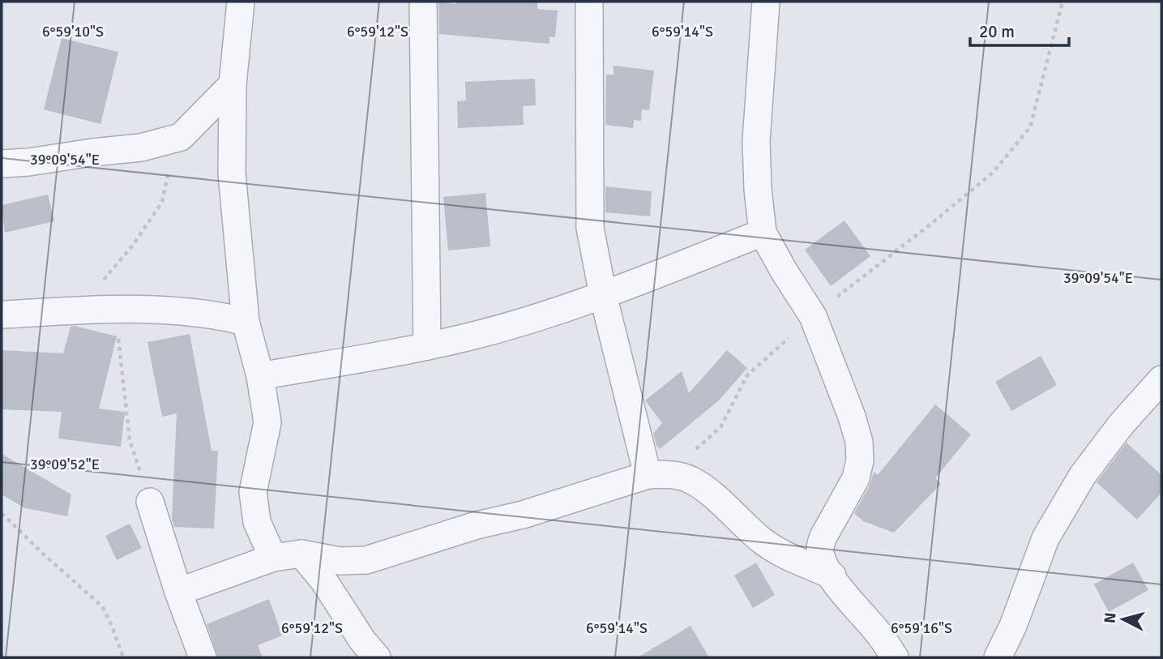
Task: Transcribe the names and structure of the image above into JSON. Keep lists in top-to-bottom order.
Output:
{
  "scale_bar": "20 m",
  "north": "left",
  "coordinates": [
    "6°59'10\"S",
    "6°59'12\"S",
    "6°59'14\"S",
    "39°09'54\"E",
    "39°09'52\"E",
    "6°59'16\"S"
  ]
}
